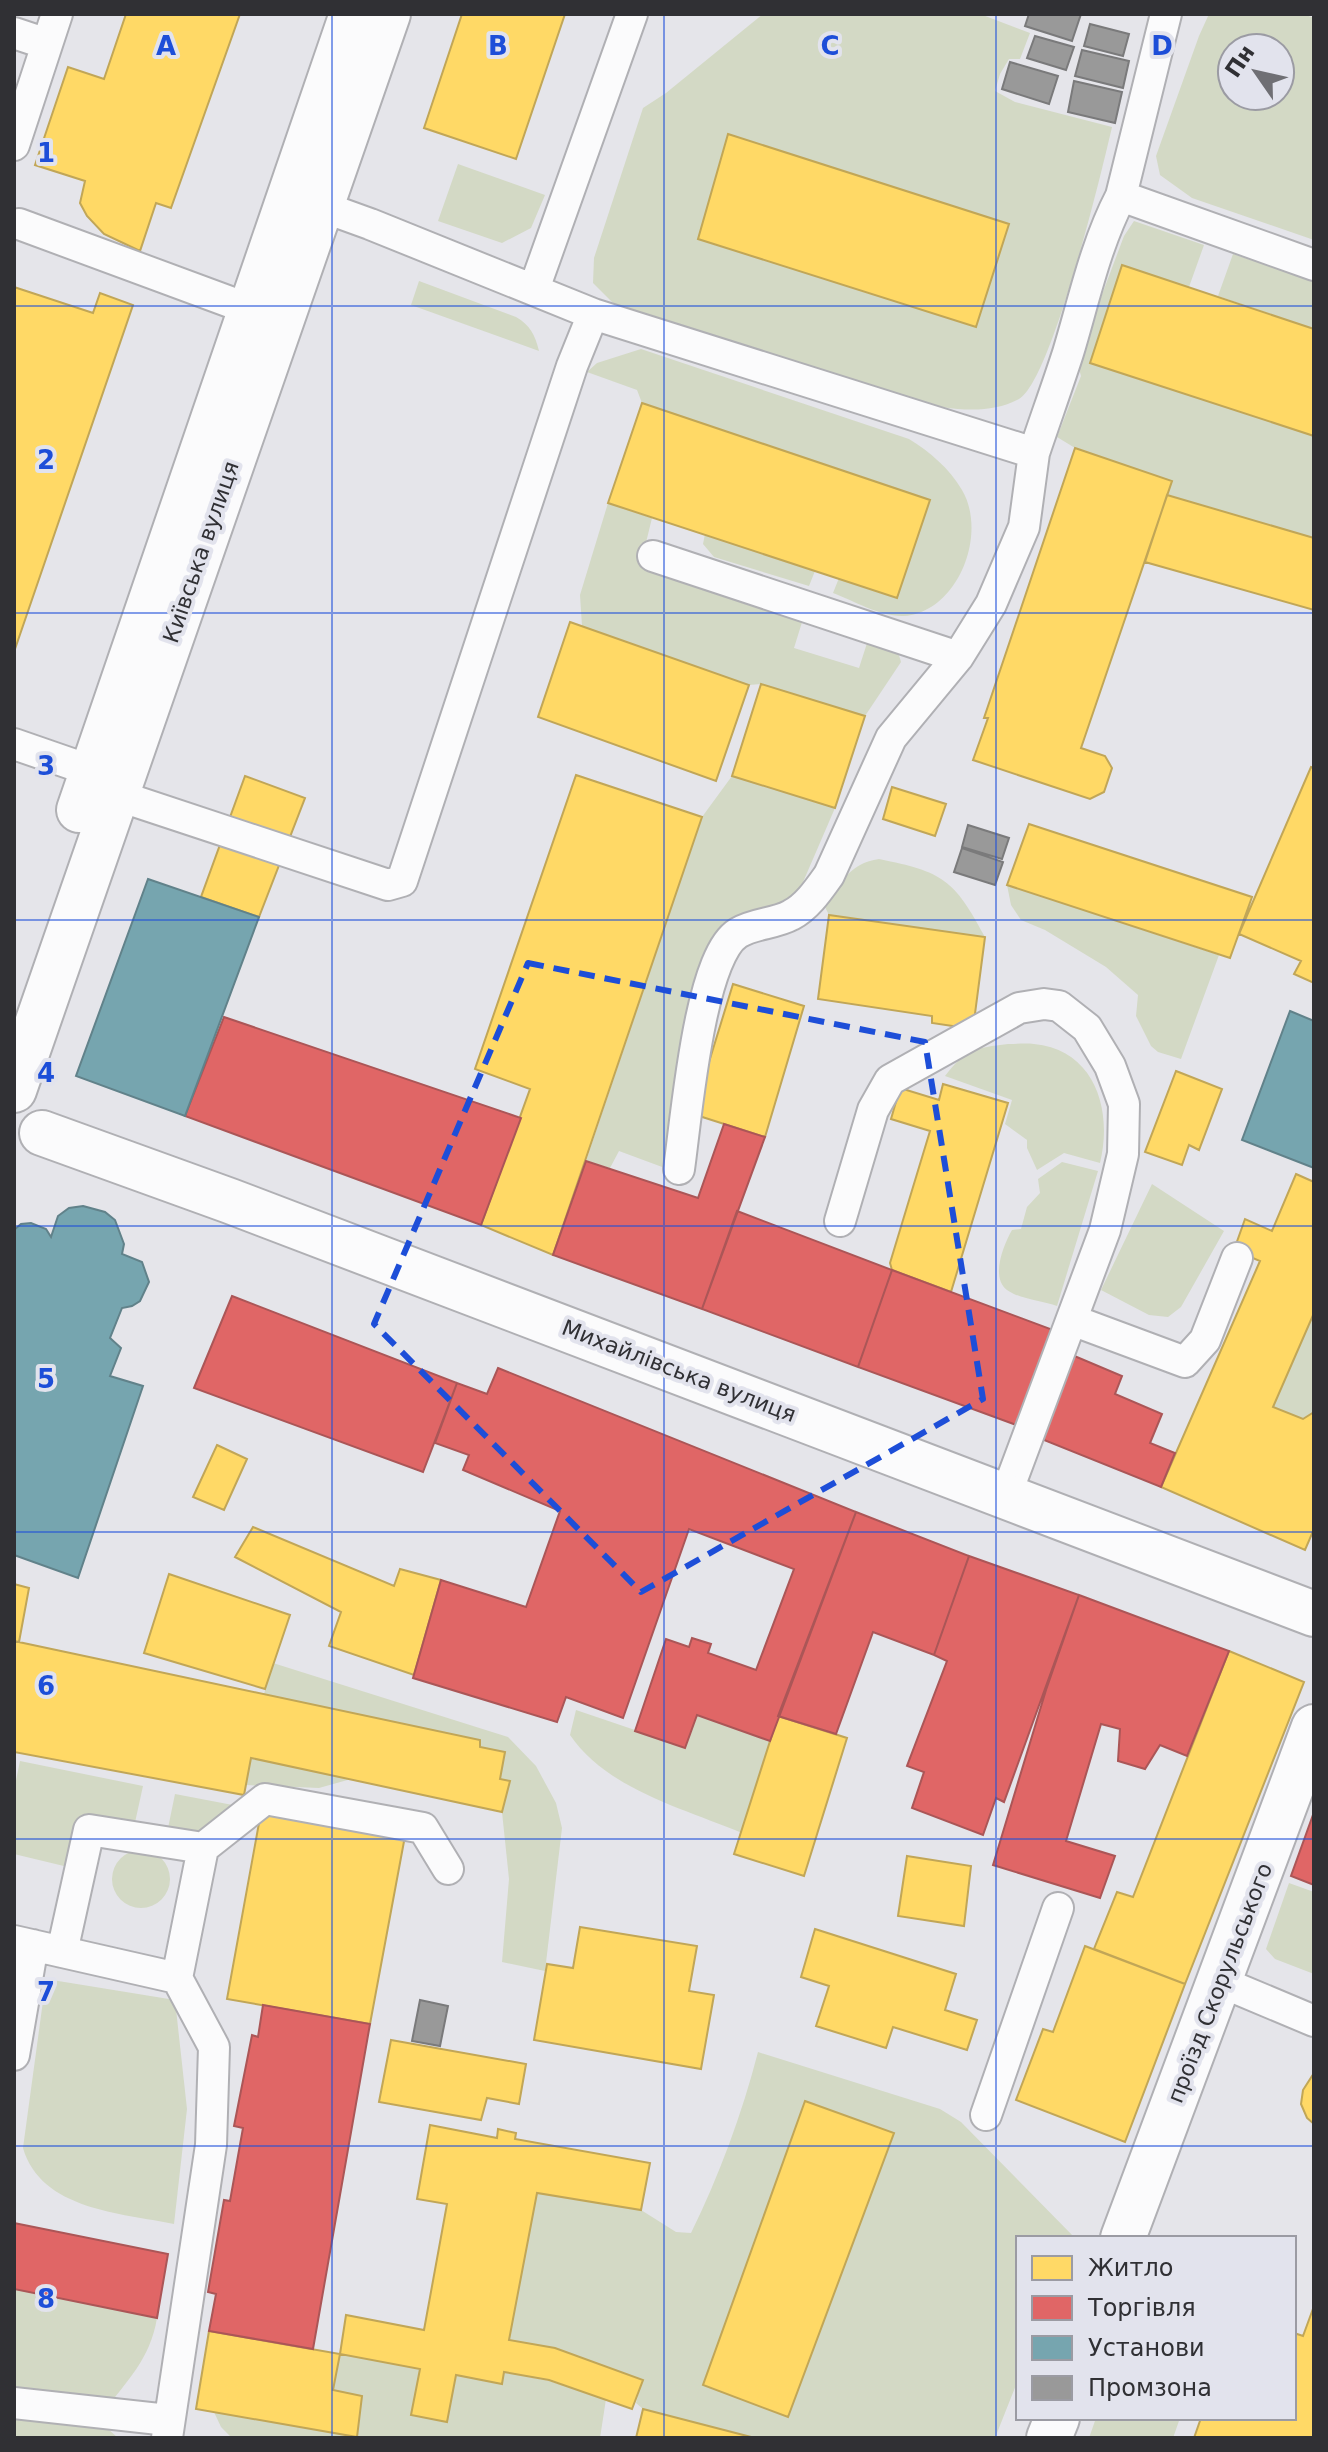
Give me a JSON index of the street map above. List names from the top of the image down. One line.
{"streets":{"main road":["Київська вулиця","Михайлівська вулиця","проїзд Скорульського"]},"legend":["Житло","Торгівля","Установи","Промзона"],"north":"top left","grid":{"columns":["A","B","C","D"],"rows":["1","2","3","4","5","6","7","8"]}}
